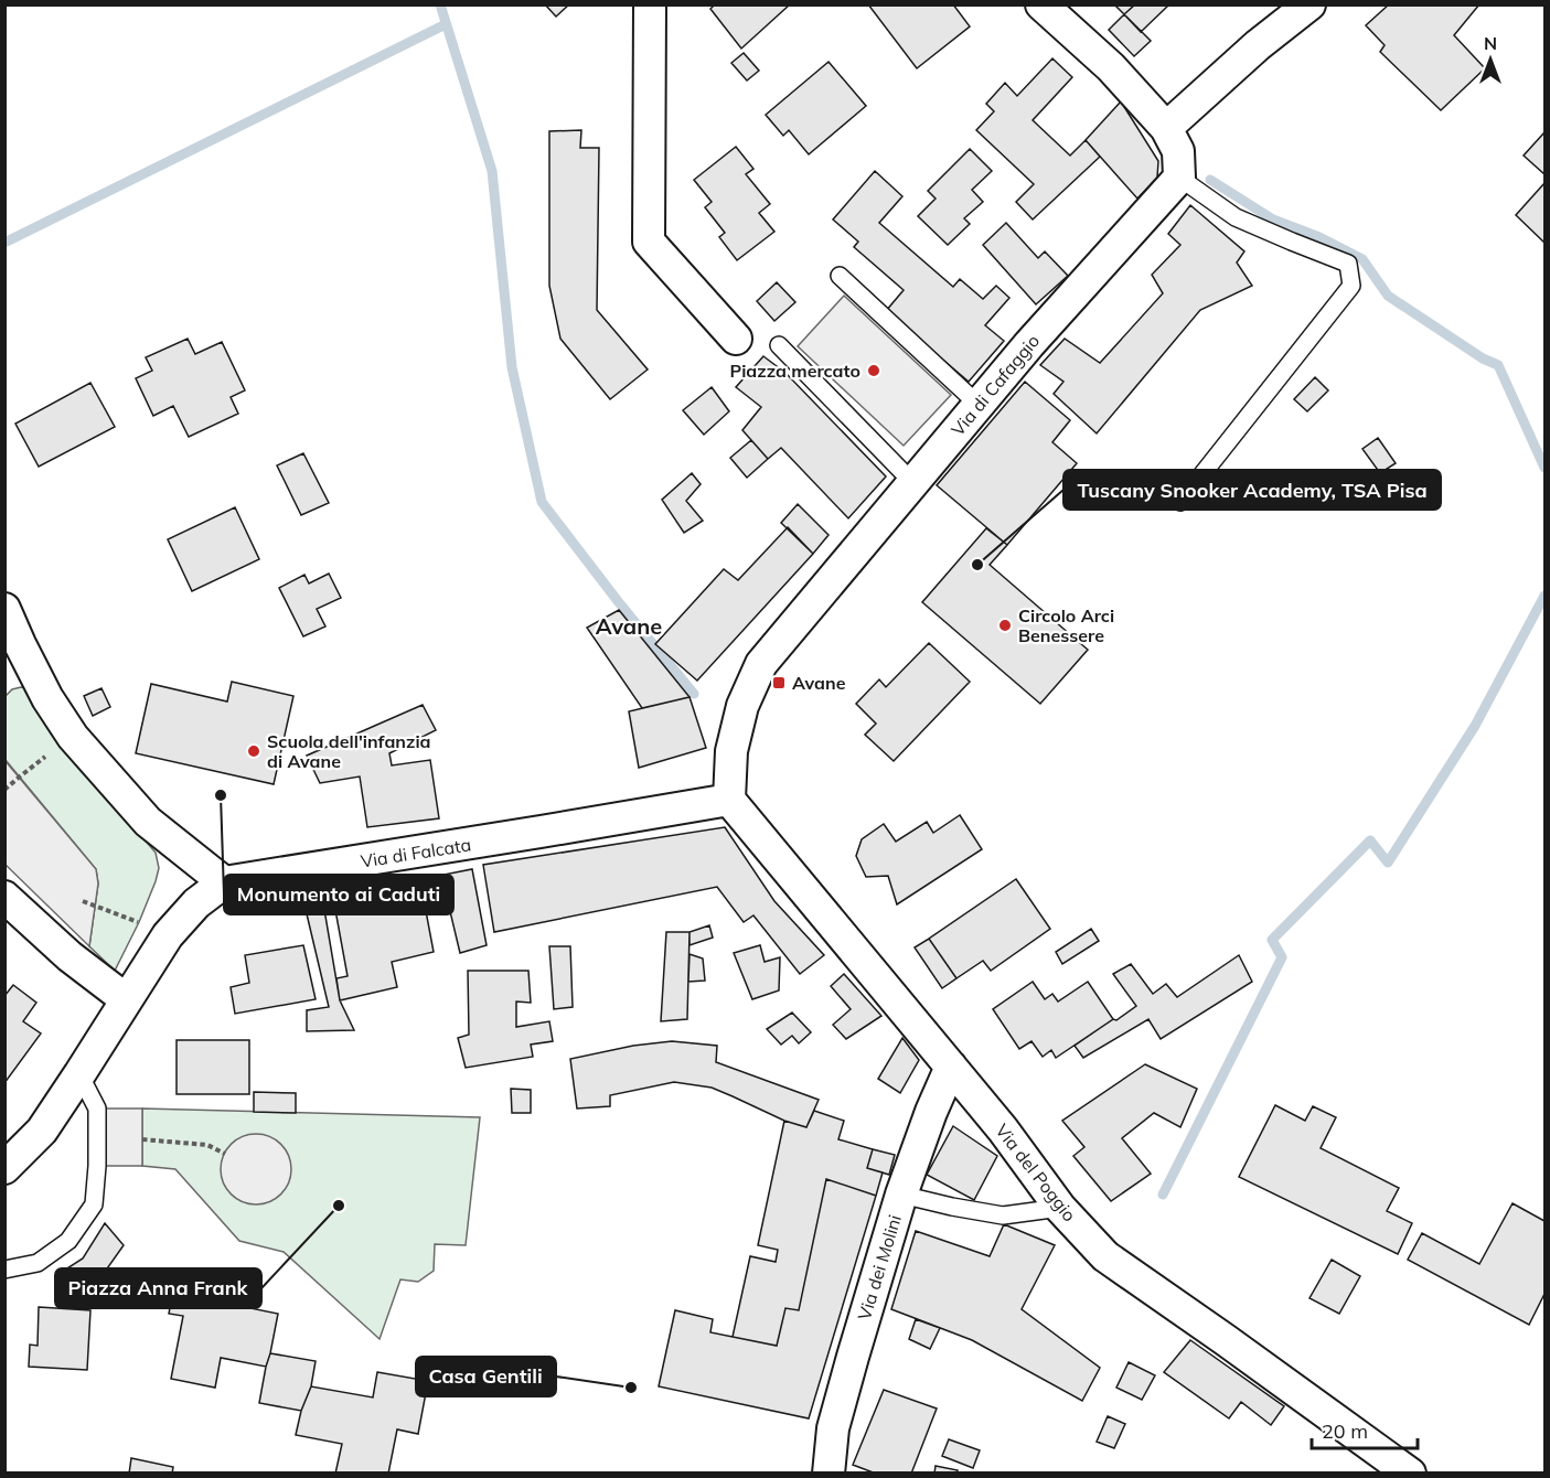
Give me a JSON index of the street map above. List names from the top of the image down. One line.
{"streets":{"street":["Via di Cafaggio","Via di Falcata","Via del Poggio","Via dei Molini"]},"crossings":[["Via di Cafaggio","Via di Falcata"],["Via di Cafaggio","Via del Poggio"],["Via di Falcata","Via del Poggio"],["Via del Poggio","Via dei Molini"]],"districts":["Avane"],"places":{"other":["Piazza mercato","Tuscany Snooker Academy, TSA Pisa","Circolo Arci Benessere","Scuola dell'infanzia di Avane","Monumento ai Caduti","Piazza Anna Frank","Casa Gentili"],"transit":["Avane"]},"scale_bar":"20 m","north":"top"}
